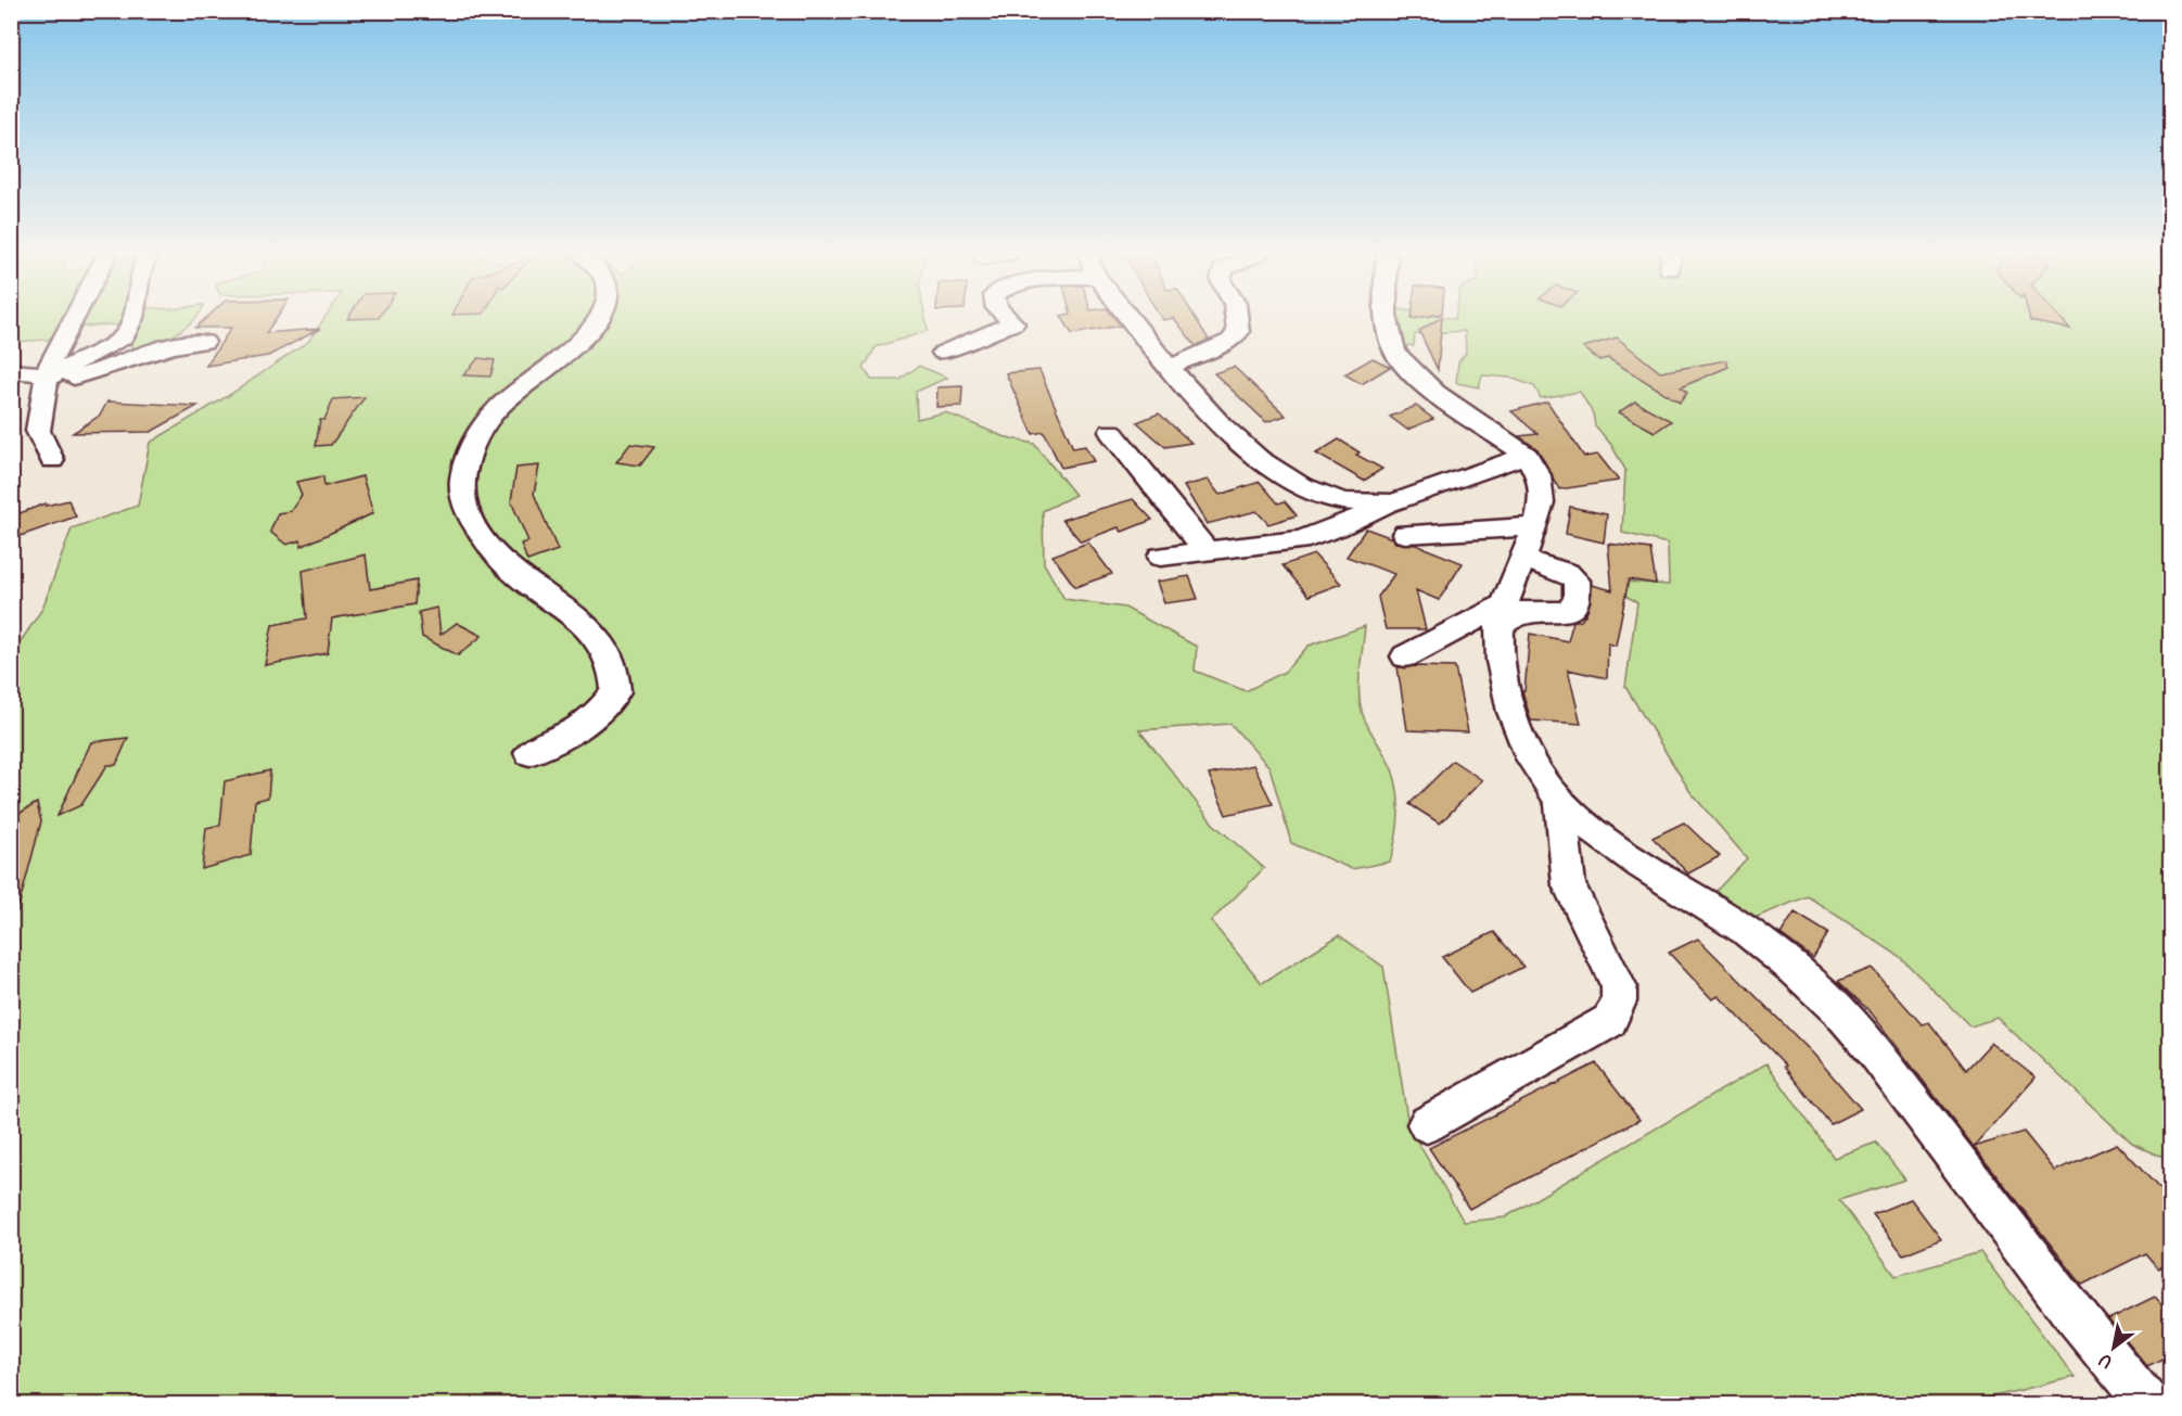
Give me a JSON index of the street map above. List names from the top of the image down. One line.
{"north":"bottom left"}
